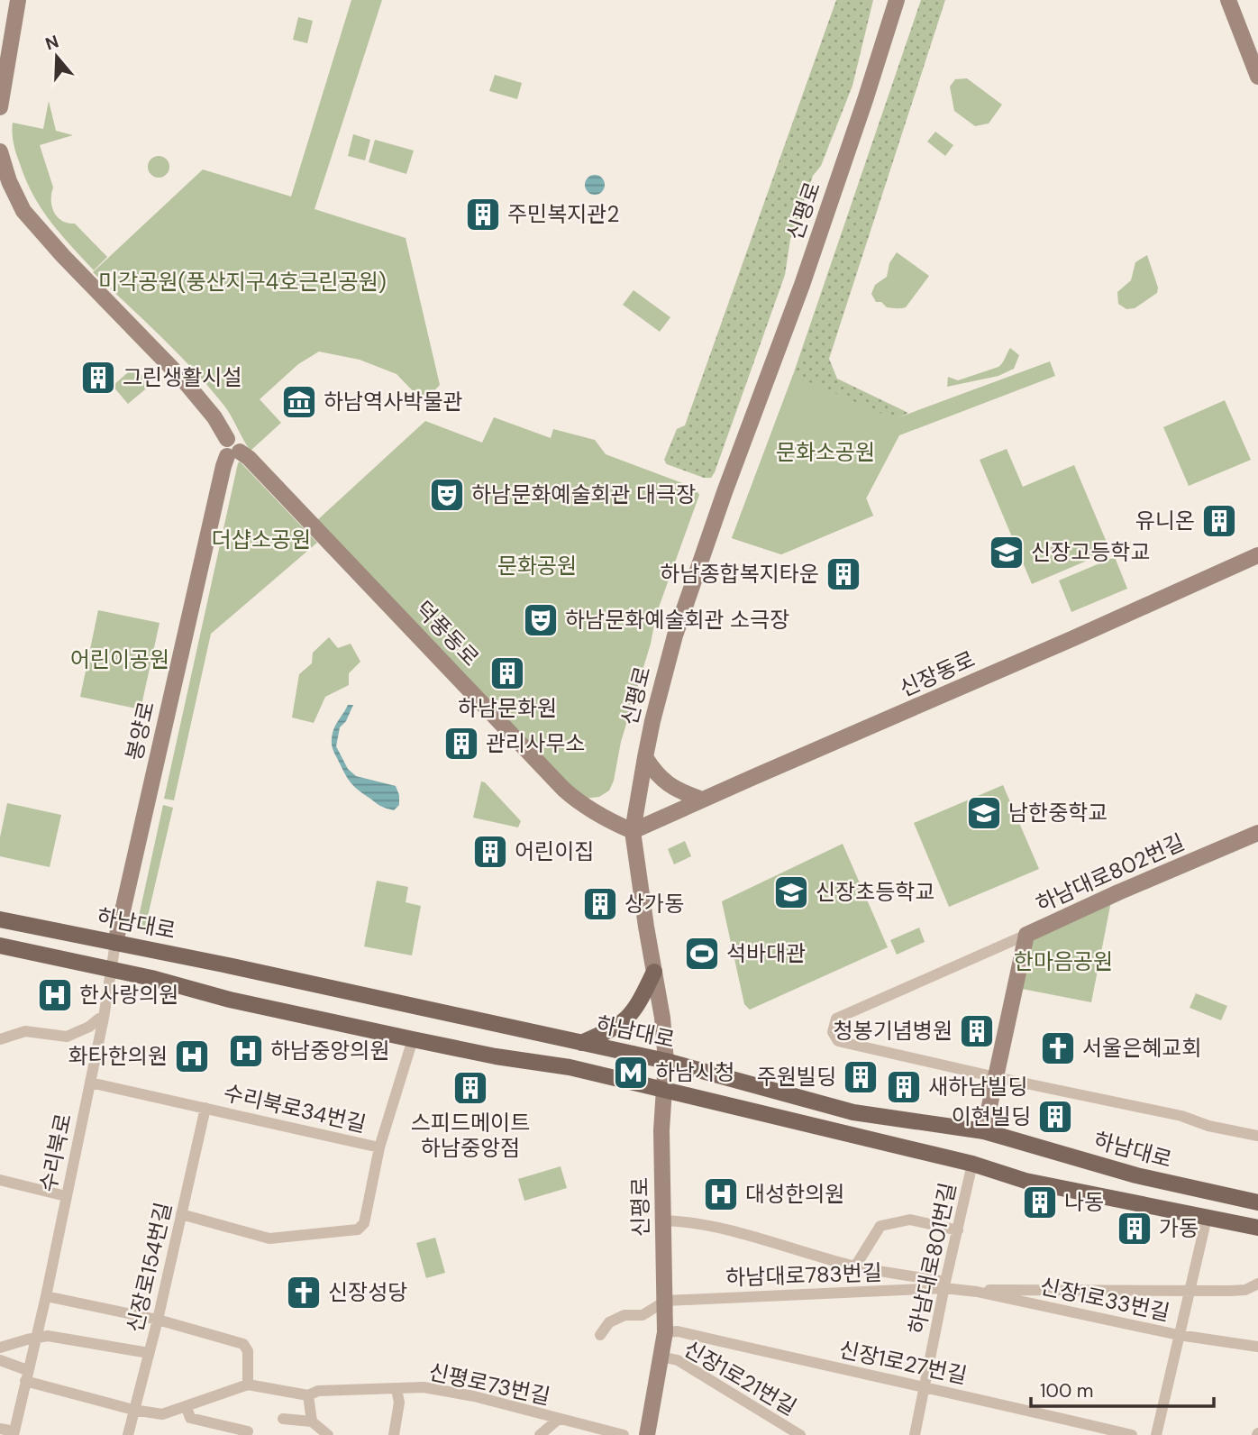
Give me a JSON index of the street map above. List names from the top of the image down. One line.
{"streets":{"main road":["하남대로"],"street":["신평로","덕풍동로","신장동로","봉양로","하남대로802번길","수리북로34번길","수리북로","하남대로801번길","신장로154번길","하남대로783번길","신장1로33번길","신장1로27번길","신장1로21번길","신평로73번길"]},"crossings":[["신평로","덕풍동로"],["신평로","신장동로"],["신평로","하남대로"],["신평로","하남대로783번길"],["신평로","신장1로33번길"],["신평로","신장1로27번길"],["신평로","신장1로21번길"],["덕풍동로","신장동로"],["덕풍동로","봉양로"],["봉양로","하남대로"],["봉양로","수리북로"],["하남대로802번길","하남대로"],["하남대로","수리북로"],["수리북로34번길","수리북로"],["수리북로34번길","신장로154번길"],["하남대로801번길","하남대로783번길"],["하남대로801번길","신장1로33번길"],["하남대로801번길","신장1로27번길"],["하남대로783번길","신장1로33번길"]],"parks":["미각공원(풍산지구4호근린공원)","문화소공원","더샵소공원","문화공원","어린이공원","한마음공원"],"places":{"building":["주민복지관2","그린생활시설","유니온","하남종합복지타운","하남문화원","관리사무소","어린이집","상가동","청봉기념병원","주원빌딩","새하남빌딩","스피드메이트 하남중앙점","이현빌딩","나동","가동"],"museum":["하남역사박물관"],"theatre":["하남문화예술회관 대극장","하남문화예술회관 소극장"],"school or university":["신장고등학교","남한중학교","신장초등학교"],"sports":["석바대관"],"hospital":["한사랑의원","하남중앙의원","화타한의원","대성한의원"],"church":["서울은혜교회","신장성당"],"metro station":["하남시청"]},"scale_bar":"100 m","north":"top"}
